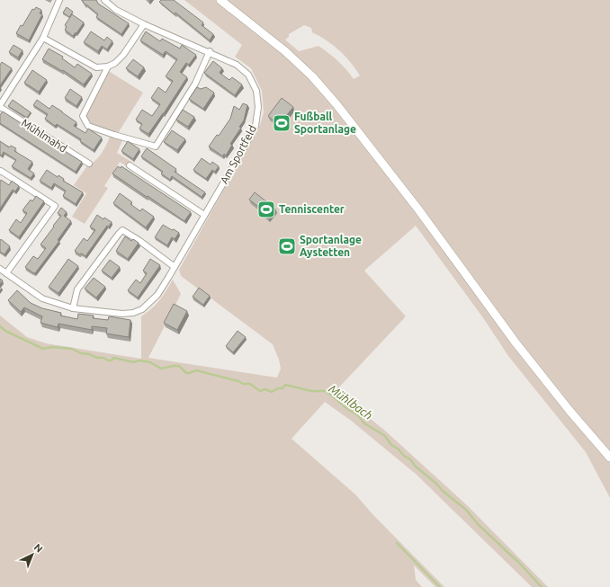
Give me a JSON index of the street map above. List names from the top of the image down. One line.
{"streets":{"street":["Mühlmahd","Am Sportfeld"]},"water":["Mühlbach"],"places":{"sports":["Fußball Sportanlage","Tenniscenter","Sportanlage Aystetten"]},"north":"top right"}
